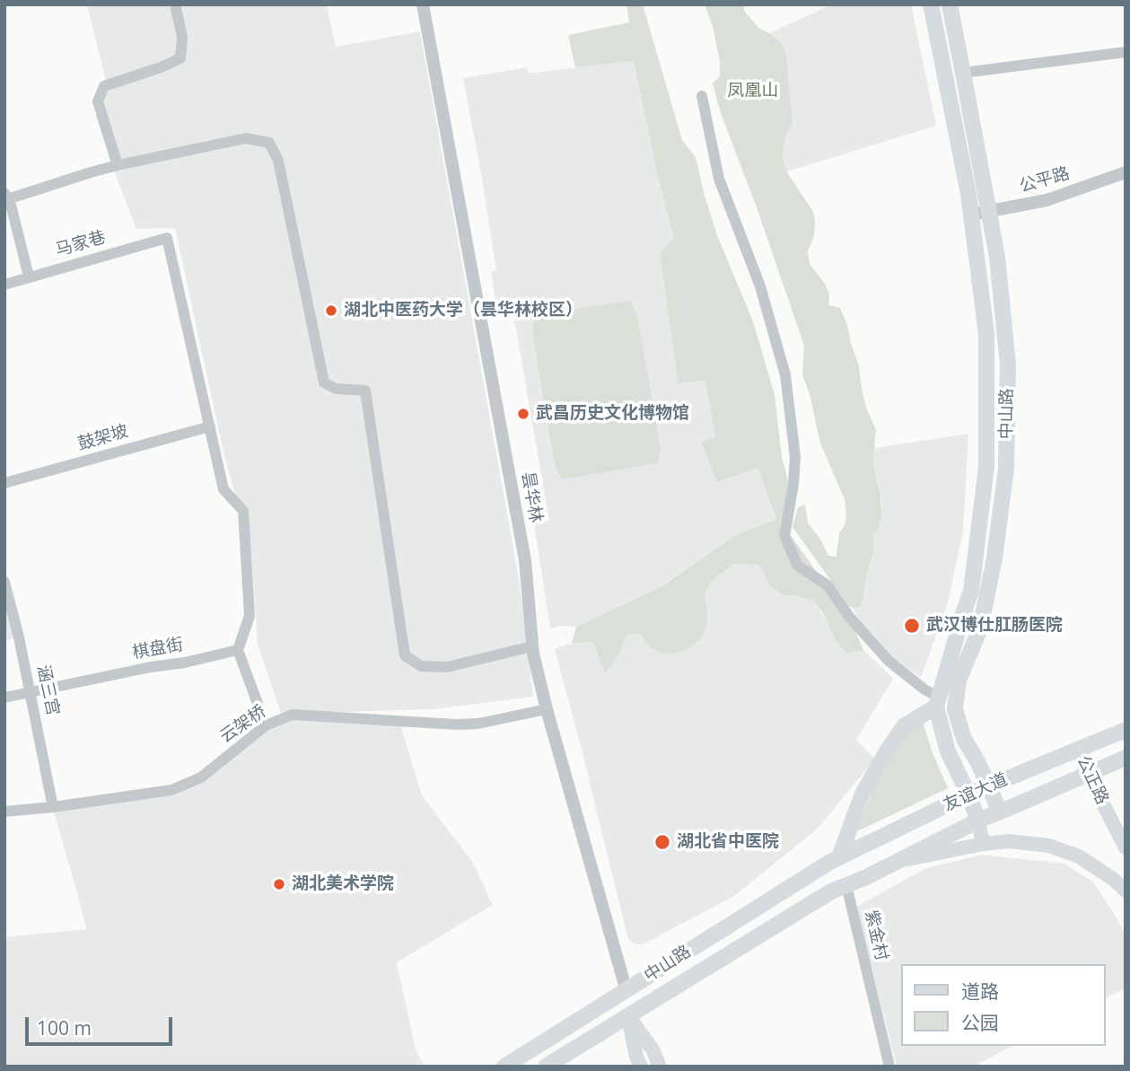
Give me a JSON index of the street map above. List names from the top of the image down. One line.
{"streets":{"main road":["中山路","公正路","友谊大道"],"street":["公平路","马家巷","鼓架坡","昙华林","棋盘街","涵三宫","云架桥","紫金村"]},"crossings":[["公平路","中山路"],["马家巷","鼓架坡"],["中山路","昙华林"],["中山路","友谊大道"],["中山路","紫金村"],["昙华林","云架桥"],["棋盘街","涵三宫"],["涵三宫","云架桥"],["公正路","友谊大道"]],"parks":["凤凰山"],"places":["湖北中医药大学（昙华林校区）","武昌历史文化博物馆","武汉博仕肛肠医院","湖北省中医院","湖北美术学院"],"legend":["道路","公园"],"scale_bar":"100 m"}
